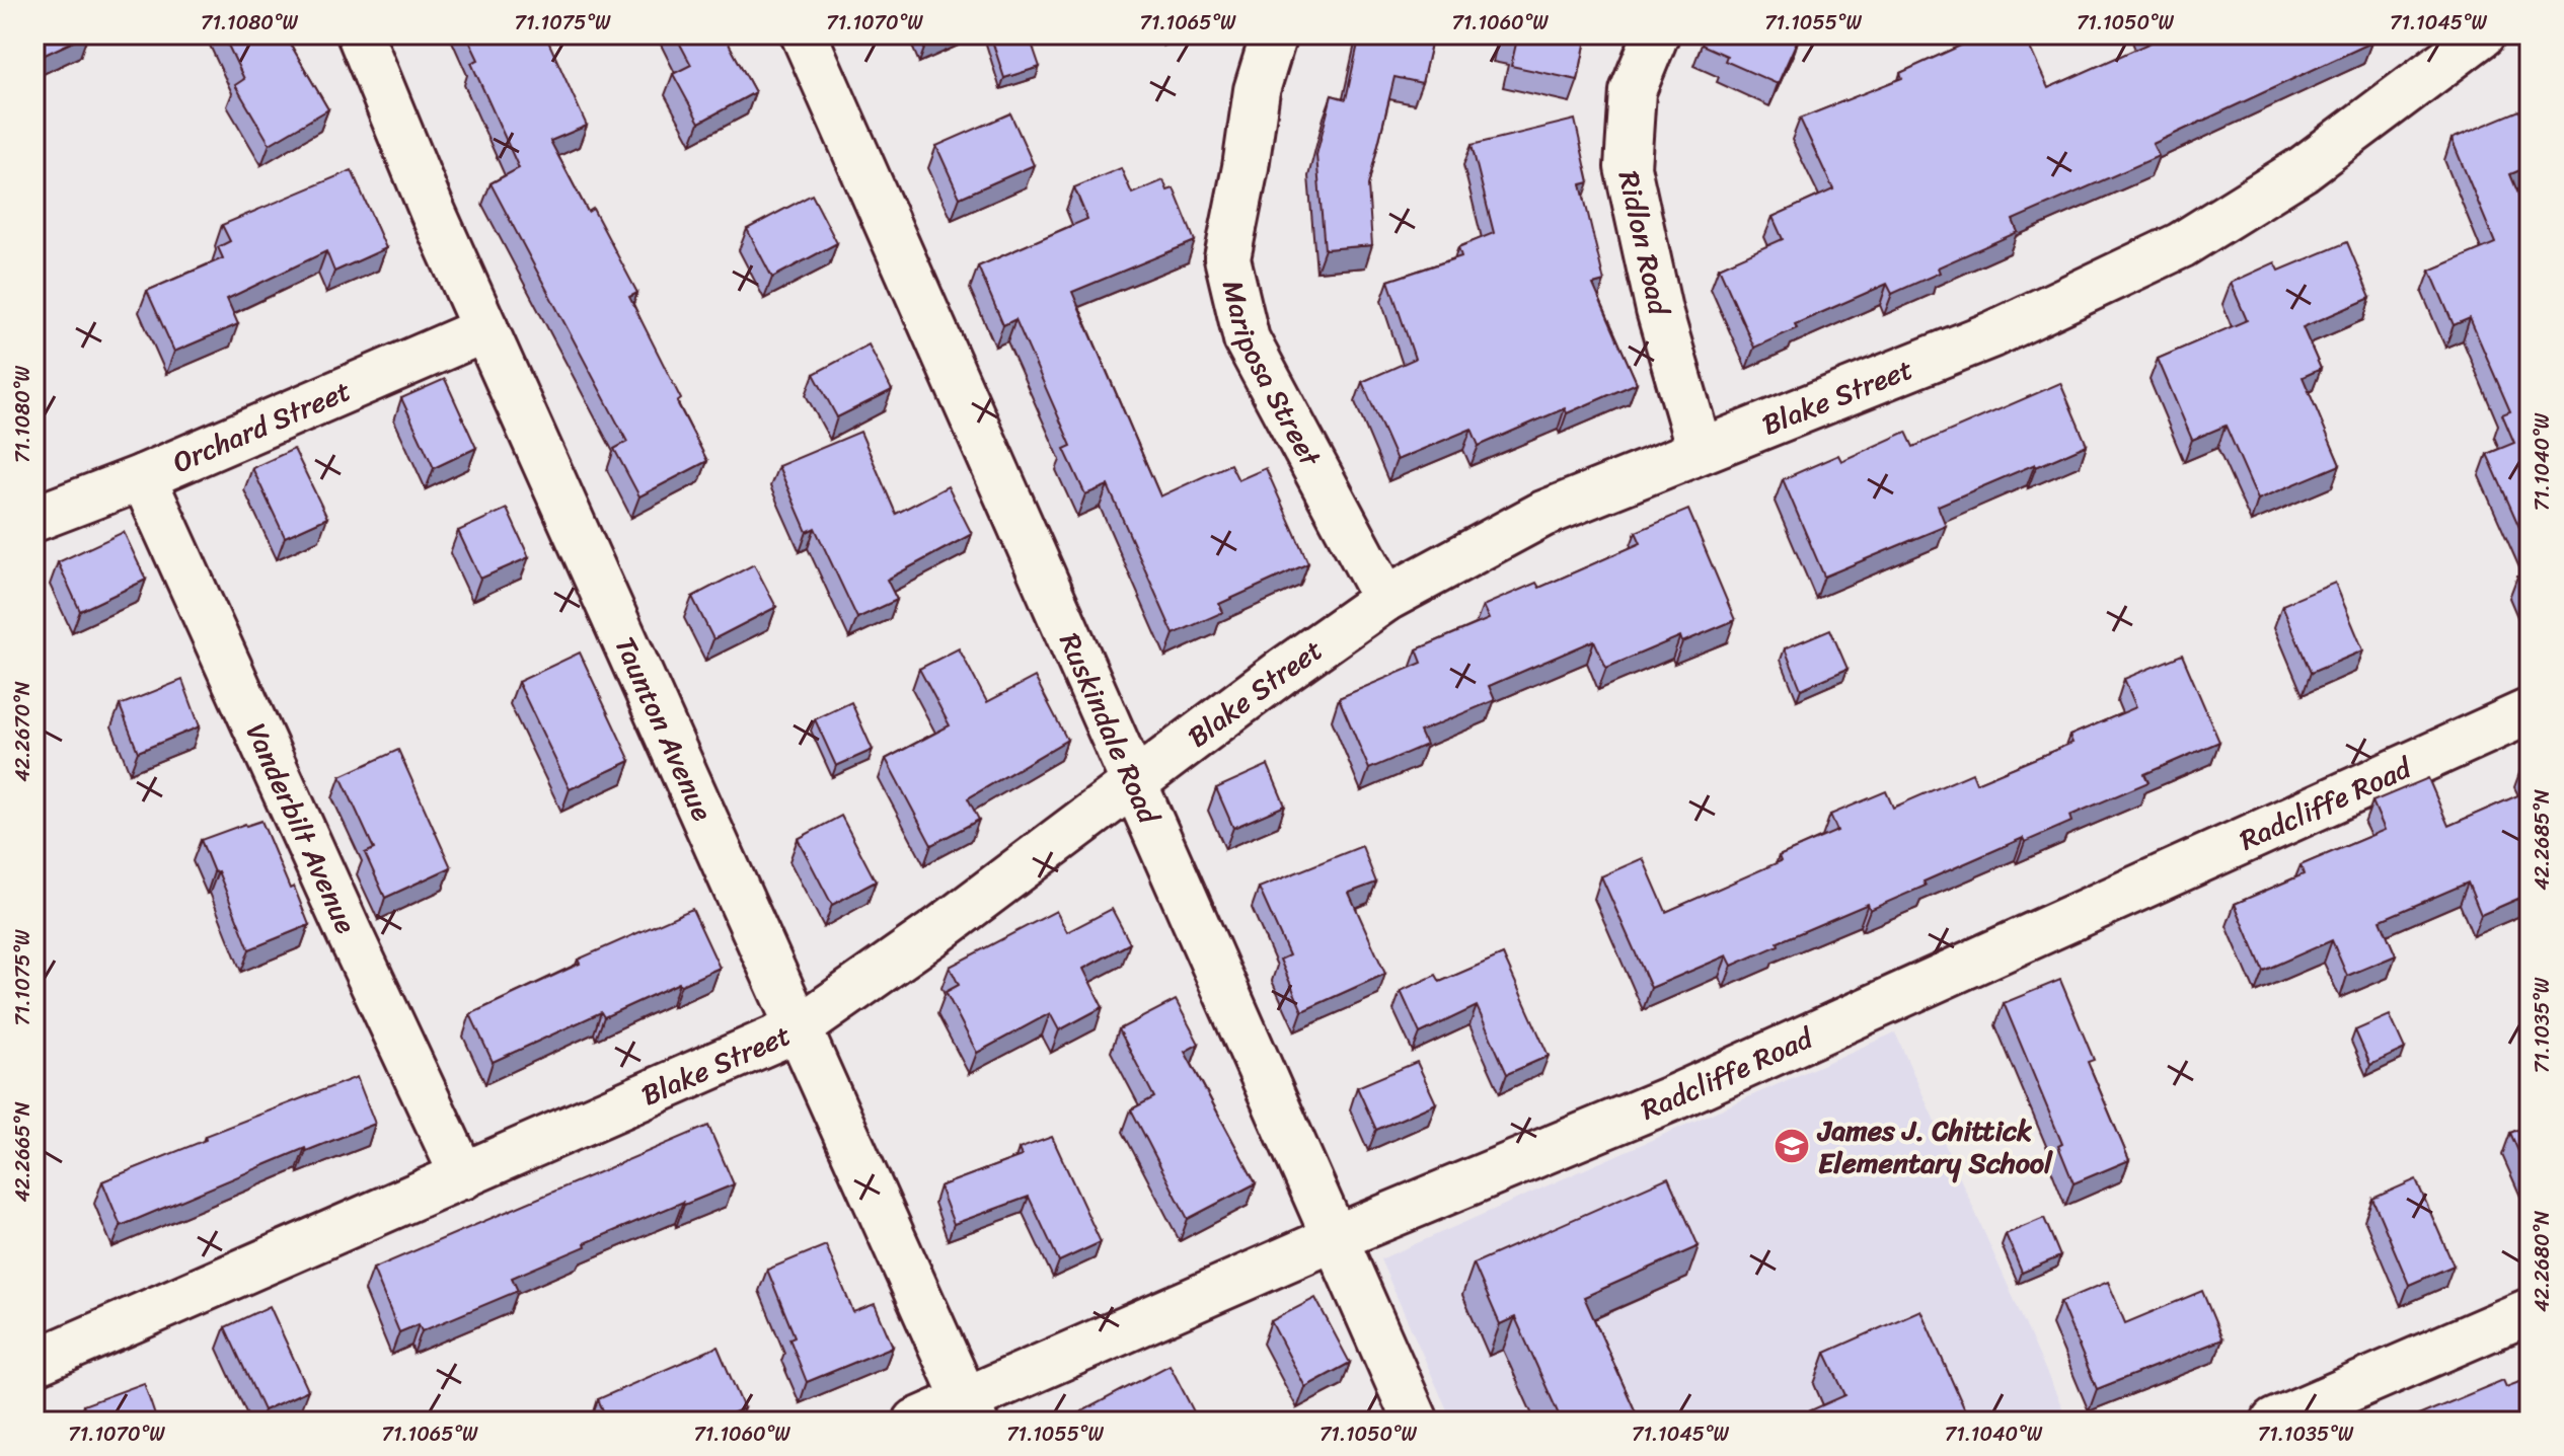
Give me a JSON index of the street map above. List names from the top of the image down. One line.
{"streets":{"street":["Ridlon Road","Mariposa Street","Blake Street","Orchard Street","Ruskindale Road","Taunton Avenue","Radcliffe Road","Vanderbilt Avenue"]},"crossings":[["Ridlon Road","Blake Street"],["Mariposa Street","Blake Street"],["Blake Street","Ruskindale Road"],["Blake Street","Taunton Avenue"],["Blake Street","Vanderbilt Avenue"],["Orchard Street","Taunton Avenue"],["Orchard Street","Vanderbilt Avenue"],["Ruskindale Road","Radcliffe Road"],["Taunton Avenue","Radcliffe Road"]],"places":{"school or university":["James J. Chittick Elementary School"]},"coordinates":["71.1080°W","71.1075°W","71.1070°W","71.1065°W","71.1060°W","71.1055°W","71.1050°W","71.1045°W","71.1040°W","42.2670°N","42.2685°N","71.1035°W","42.2665°N","42.2680°N"]}
